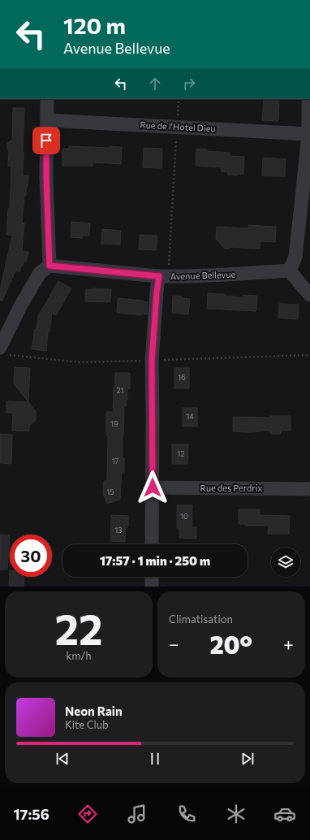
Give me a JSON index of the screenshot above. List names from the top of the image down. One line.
{"streets":{"street":["Rue de l'Hotel Dieu","Avenue Bellevue","Rue des Perdrix"]},"house_numbers":["16","21","14","19","12","17","15","10","13"],"page":{"turn":["120 m","Avenue Bellevue"],"limit":"30","trip":"17:57 · 1 min · 250 m","tile":[["22","km/h"],"Climatisation"],"heat":["−","20°","+"],"song":["Neon Rain","Kite Club"],"tabs":"17:56"}}
